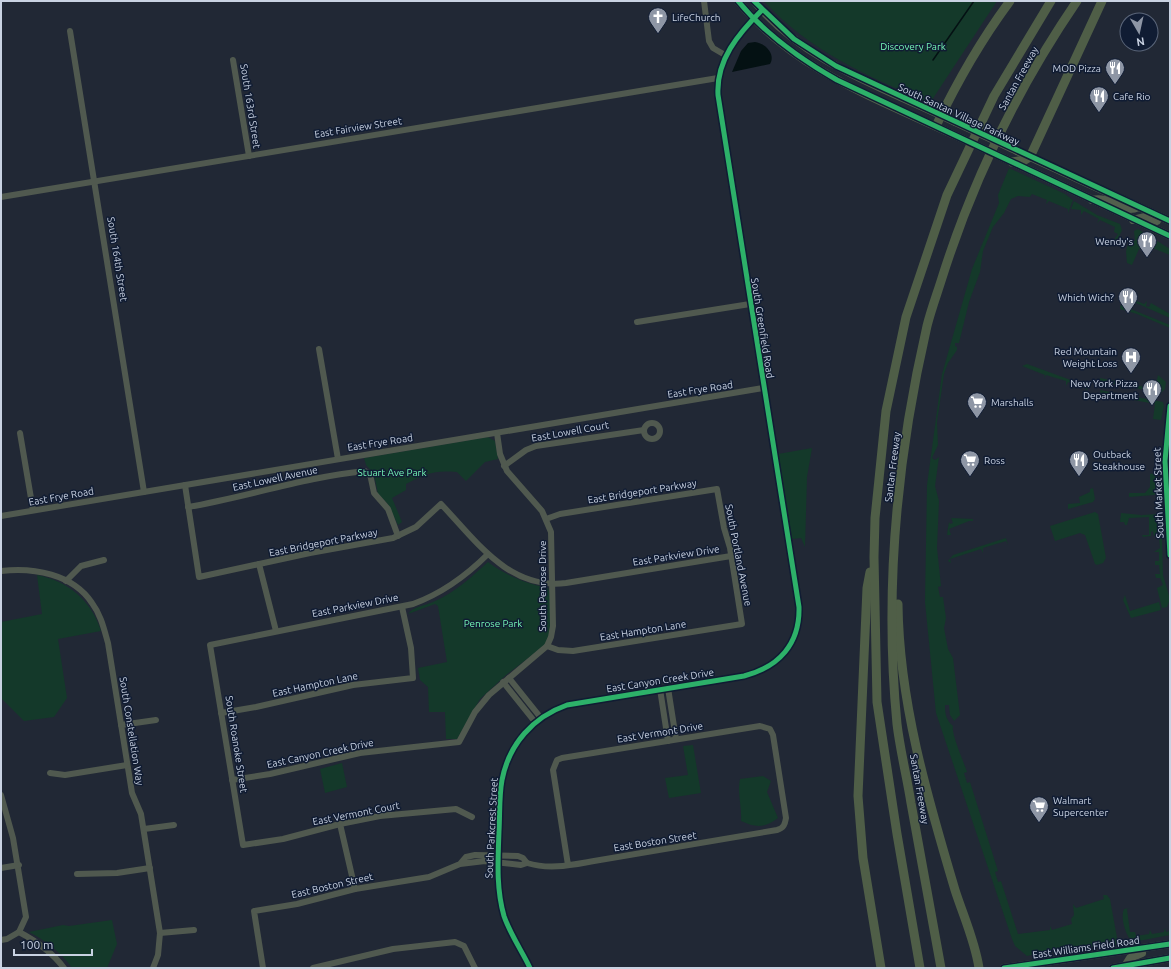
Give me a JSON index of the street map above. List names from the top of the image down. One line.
{"streets":{"highway":["Santan Freeway"],"main road":["South Santan Village Parkway","East Williams Field Road"],"street":["South 163rd Street","East Fairview Street","South 164th Street","South Greenfield Road","East Frye Road","East Lowell Court","East Lowell Avenue","East Bridgeport Parkway","South Market Street","East Parkview Drive","South Portland Avenue","South Penrose Drive","East Hampton Lane","East Canyon Creek Drive","South Constellation Way","East Vermont Drive","South Roanoke Street","East Vermont Court","South Parkcrest Street","East Boston Street"]},"crossings":[["South 163rd Street","East Fairview Street"],["South Santan Village Parkway","South Greenfield Road"],["East Fairview Street","South 164th Street"],["East Fairview Street","South Greenfield Road"],["South 164th Street","East Frye Road"],["South Greenfield Road","East Frye Road"],["South Greenfield Road","East Canyon Creek Drive"],["East Frye Road","South Penrose Drive"],["East Lowell Court","South Penrose Drive"],["East Lowell Avenue","East Bridgeport Parkway"],["East Bridgeport Parkway","East Parkview Drive"],["East Bridgeport Parkway","South Portland Avenue"],["East Bridgeport Parkway","South Penrose Drive"],["East Parkview Drive","South Portland Avenue"],["East Parkview Drive","South Penrose Drive"],["East Parkview Drive","East Hampton Lane"],["East Parkview Drive","South Roanoke Street"],["South Portland Avenue","East Hampton Lane"],["South Penrose Drive","East Hampton Lane"],["South Penrose Drive","East Canyon Creek Drive"],["East Hampton Lane","South Roanoke Street"],["East Canyon Creek Drive","South Roanoke Street"],["East Canyon Creek Drive","South Parkcrest Street"],["East Vermont Drive","East Boston Street"],["South Roanoke Street","East Vermont Court"],["South Parkcrest Street","East Boston Street"]],"parks":["Discovery Park","Stuart Ave Park","Penrose Park"],"places":{"church":["LifeChurch"],"restaurant":["MOD Pizza","Cafe Rio","Wendy's","Which Wich?","New York Pizza Department","Outback Steakhouse"],"hospital":["Red Mountain Weight Loss"],"supermarket":["Marshalls","Ross","Walmart Supercenter"]},"scale_bar":"100 m","north":"bottom"}
